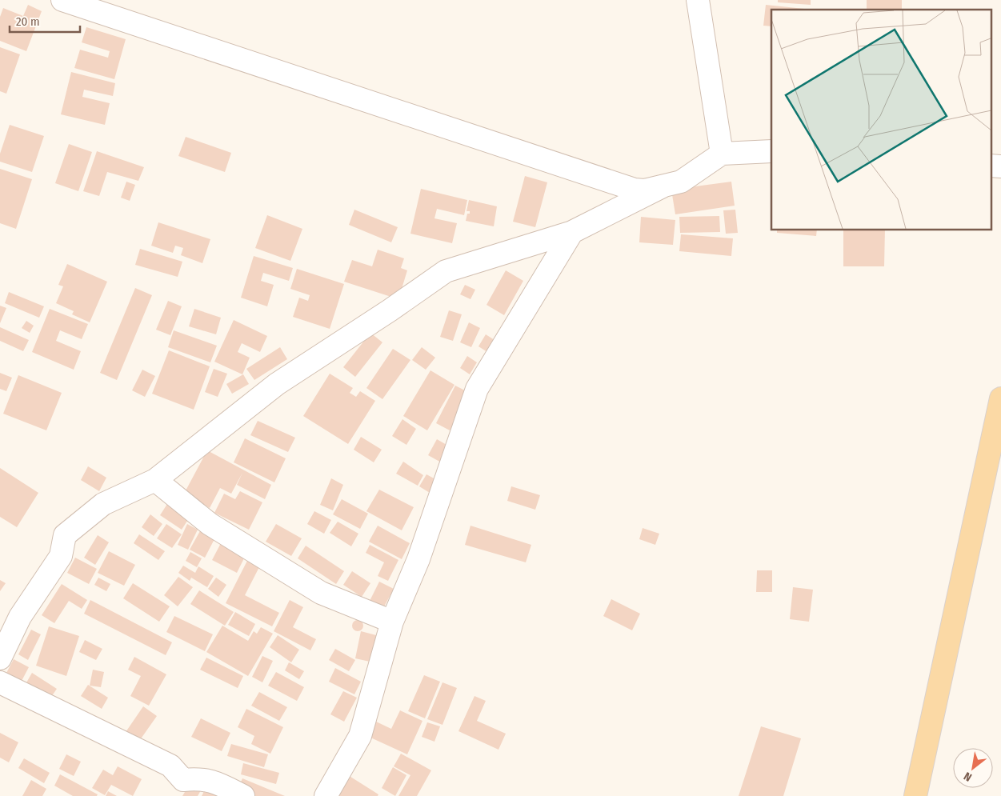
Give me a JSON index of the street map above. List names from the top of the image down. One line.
{"scale_bar":"20 m","north":"bottom left"}
